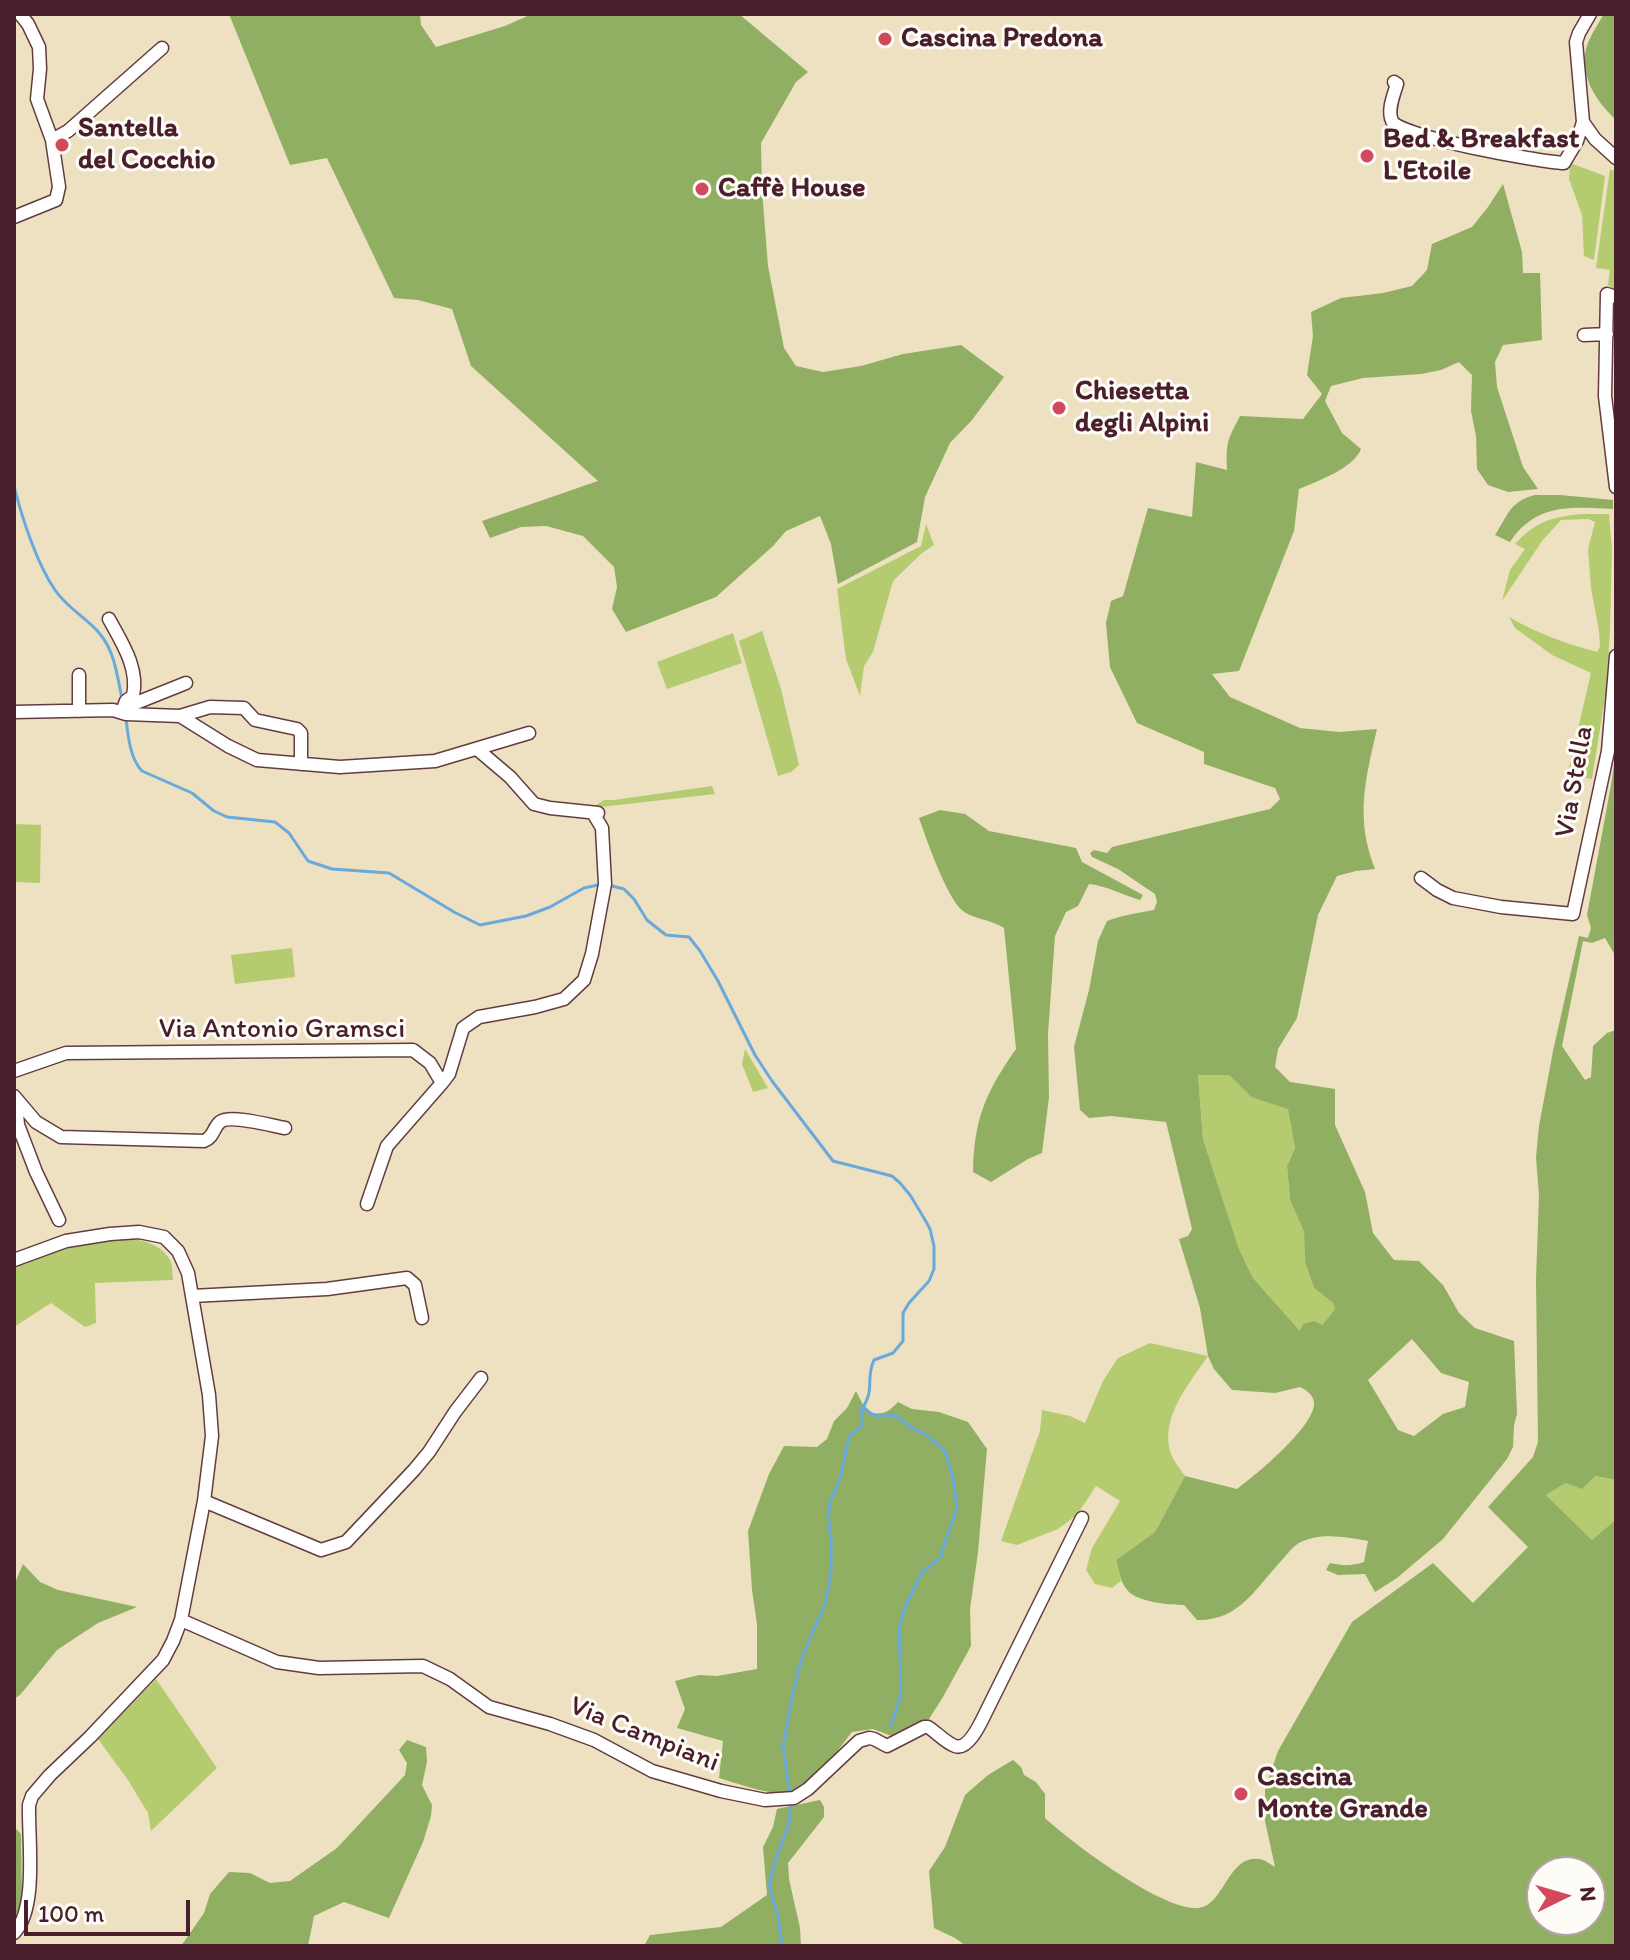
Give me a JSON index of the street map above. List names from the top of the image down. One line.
{"streets":{"street":["Via Stella","Via Antonio Gramsci","Via Campiani"]},"places":["Cascina Predona","Santella del Cocchio","Bed & Breakfast L'Etoile","Caffè House","Chiesetta degli Alpini","Cascina Monte Grande"],"scale_bar":"100 m","north":"right"}
